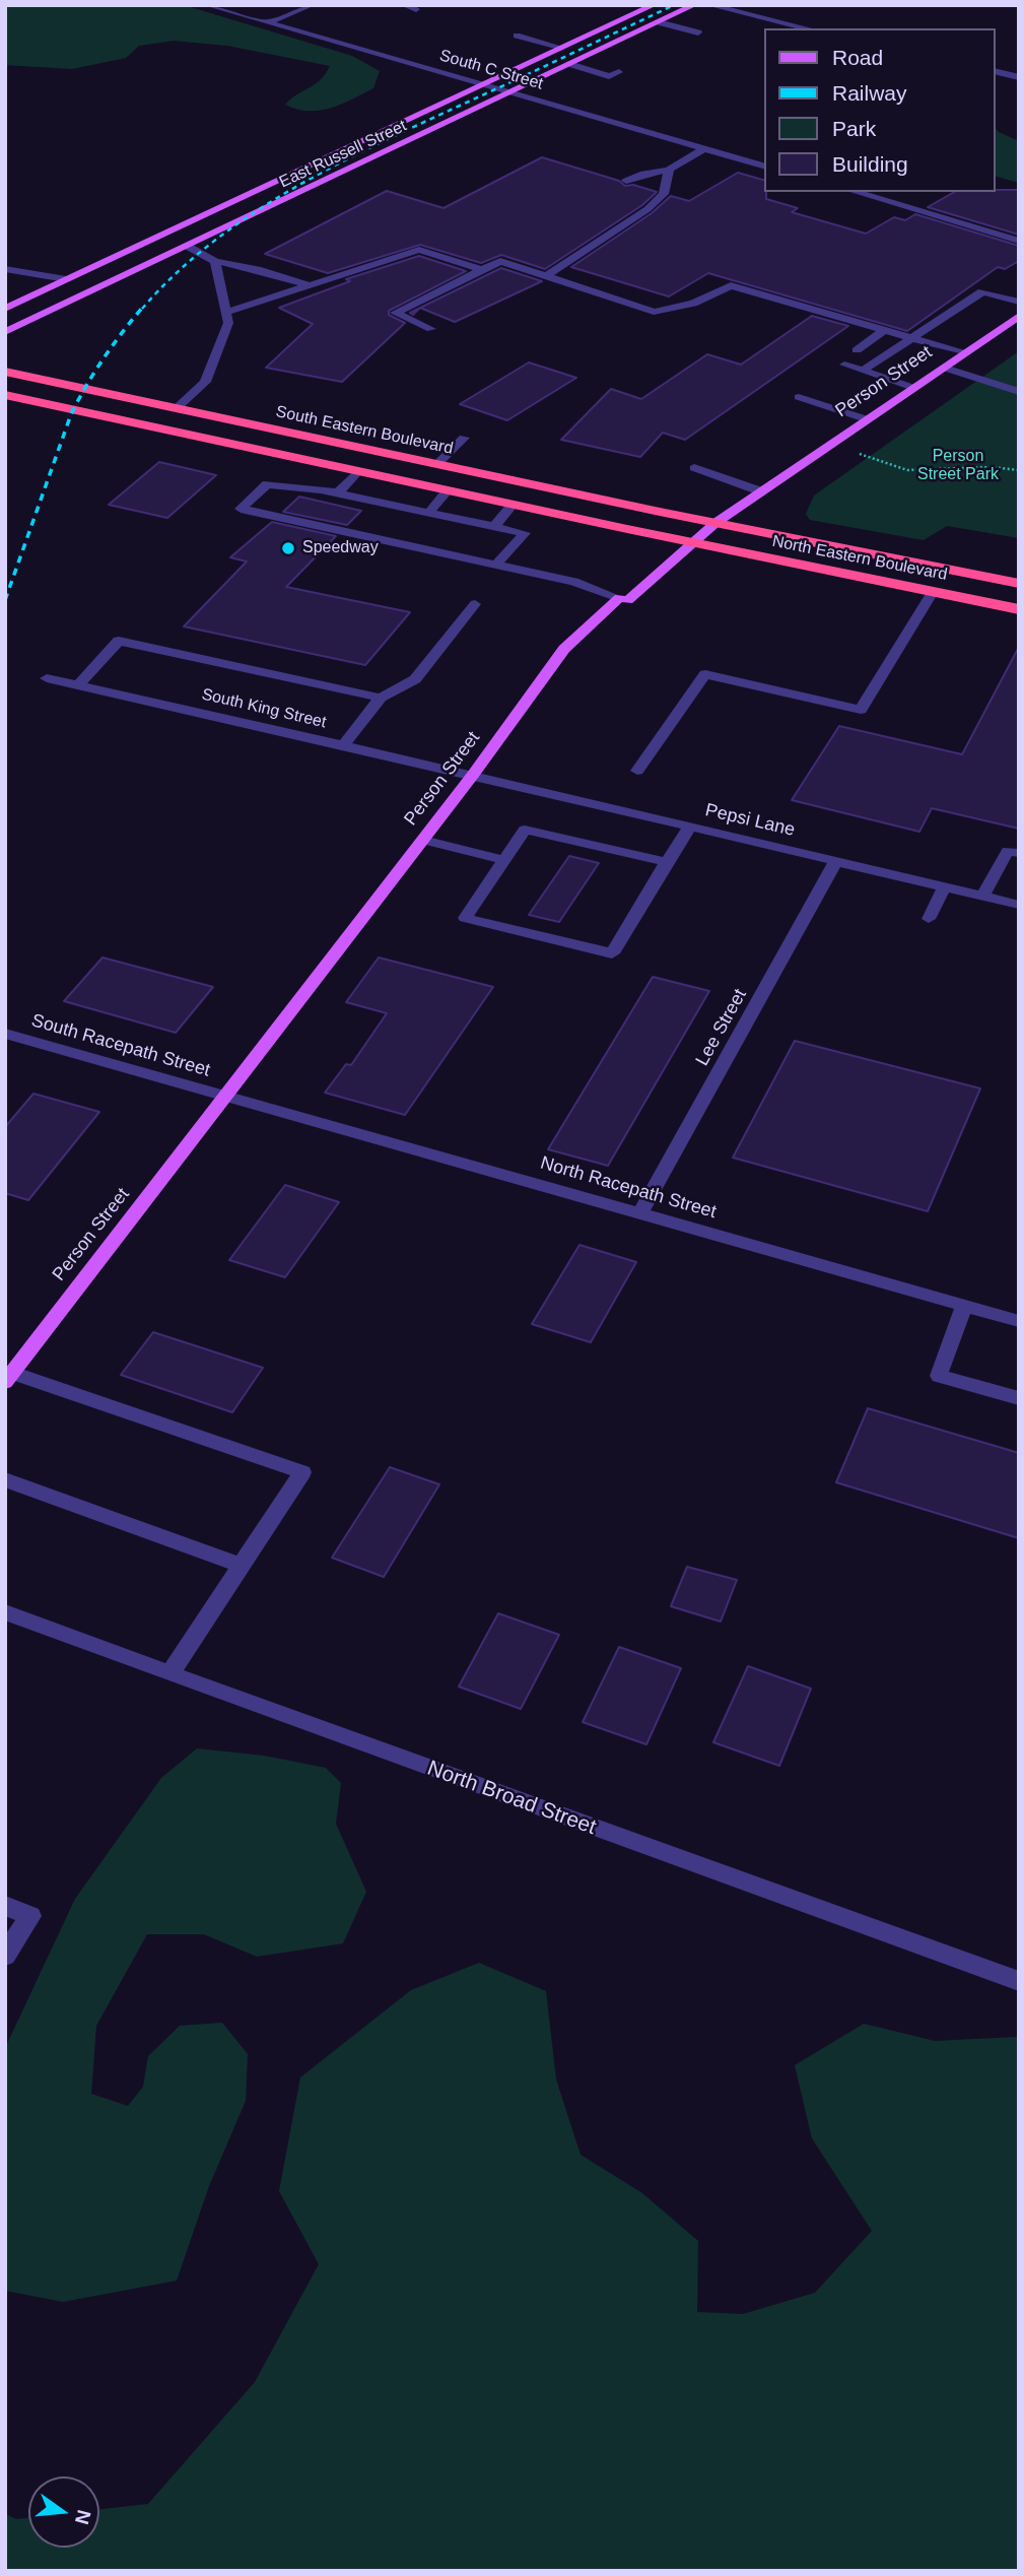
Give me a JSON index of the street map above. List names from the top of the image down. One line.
{"streets":{"highway":["South Eastern Boulevard","North Eastern Boulevard"],"main road":["East Russell Street","Person Street"],"street":["South C Street","South King Street","Pepsi Lane","Lee Street","South Racepath Street","North Racepath Street","North Broad Street"]},"crossings":[["South C Street","East Russell Street"],["Person Street","South Eastern Boulevard"],["Person Street","North Eastern Boulevard"],["Person Street","South King Street"],["Person Street","Pepsi Lane"],["Person Street","South Racepath Street"],["Person Street","North Racepath Street"],["South Eastern Boulevard","North Eastern Boulevard"],["South King Street","Pepsi Lane"],["Pepsi Lane","Lee Street"],["Lee Street","North Racepath Street"],["South Racepath Street","North Racepath Street"]],"parks":["Person Street Park"],"places":["Speedway"],"legend":["Road","Railway","Park","Building"],"north":"right"}
